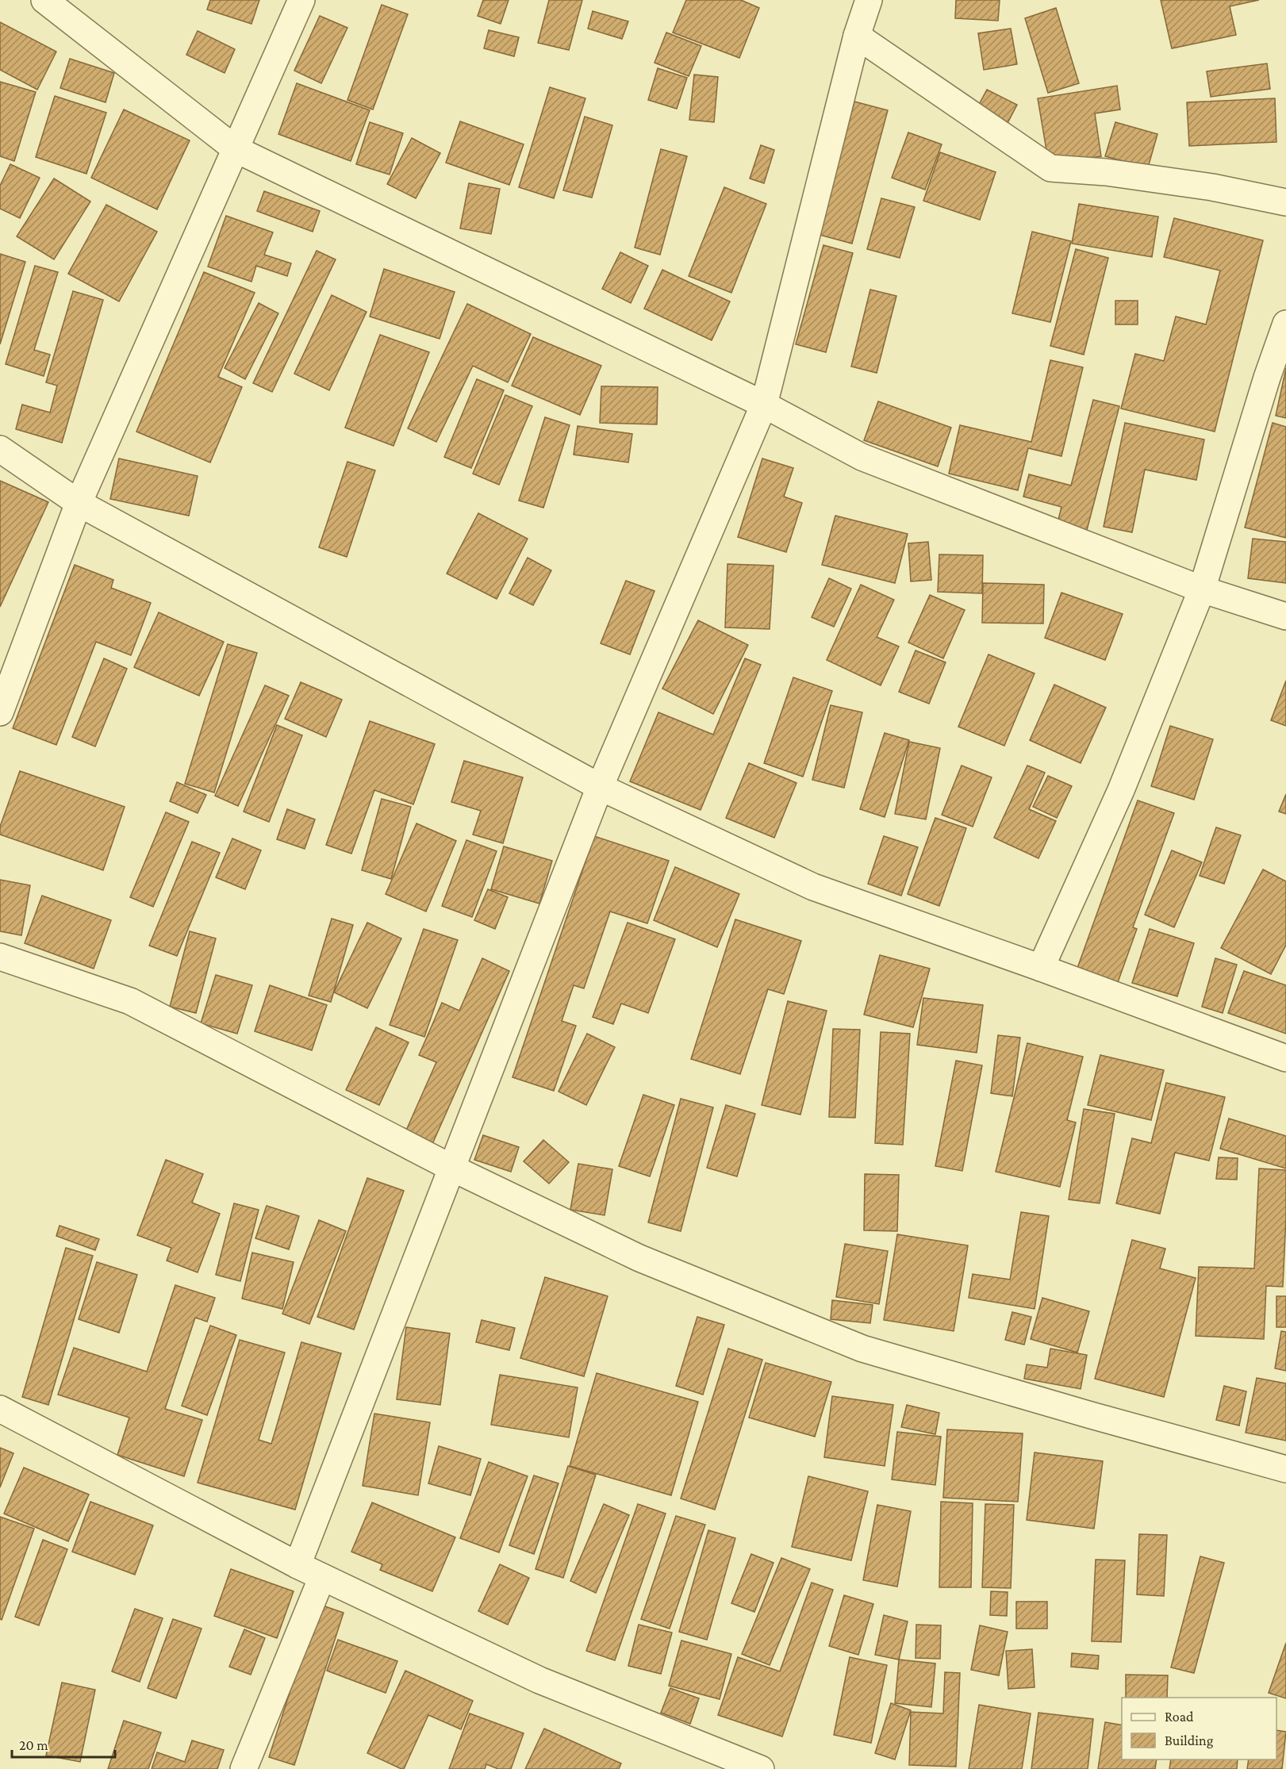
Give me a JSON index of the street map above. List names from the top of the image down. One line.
{"legend":["Road","Building"],"scale_bar":"20 m"}
